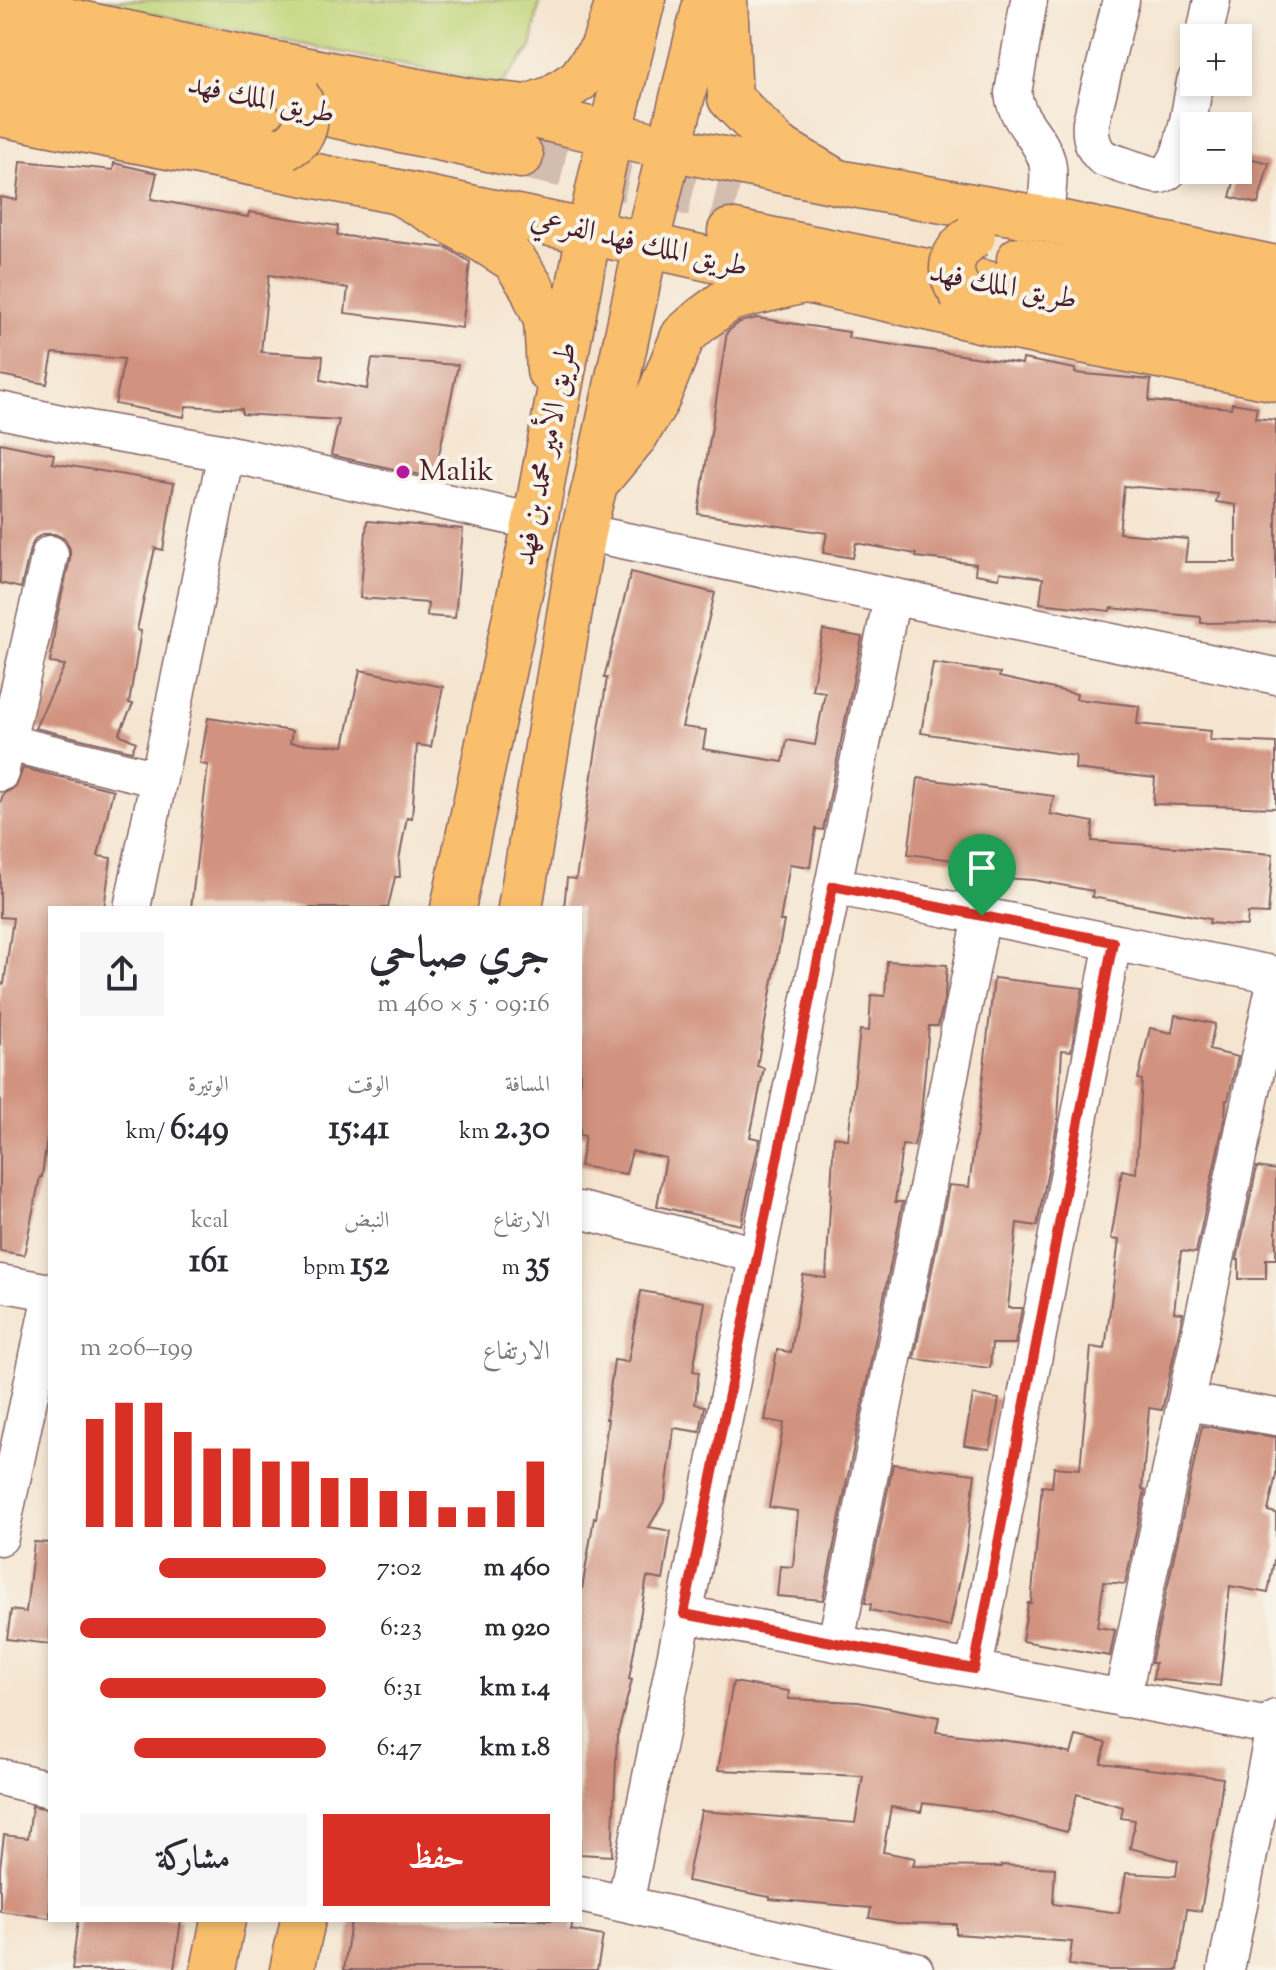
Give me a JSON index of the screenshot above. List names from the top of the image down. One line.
{"streets":{"main road":["طريق الملك فهد","طريق الملك فهد الفرعي","طريق الأمير محمد بن فهد"]},"crossings":[["طريق الملك فهد الفرعي","طريق الأمير محمد بن فهد"]],"places":["Malik"],"page":{"map_buttons":["+","−"],"heading":["جري صباحي","09:16 · 5 × 460 m"],"stats":[["المسافة","2.30 km"],["الوقت","15:41"],["الوتيرة","6:49 /km"],["الارتفاع","35 m"],["النبض","152 bpm"],["kcal","161"]],"chart":["الارتفاع","199–206 m"],"list":[{"name":"460 m","note":"7:02"},{"name":"920 m","note":"6:23"},{"name":"1.4 km","note":"6:31"},{"name":"1.8 km","note":"6:47"}],"buttons":["حفظ","مشاركة"]}}
